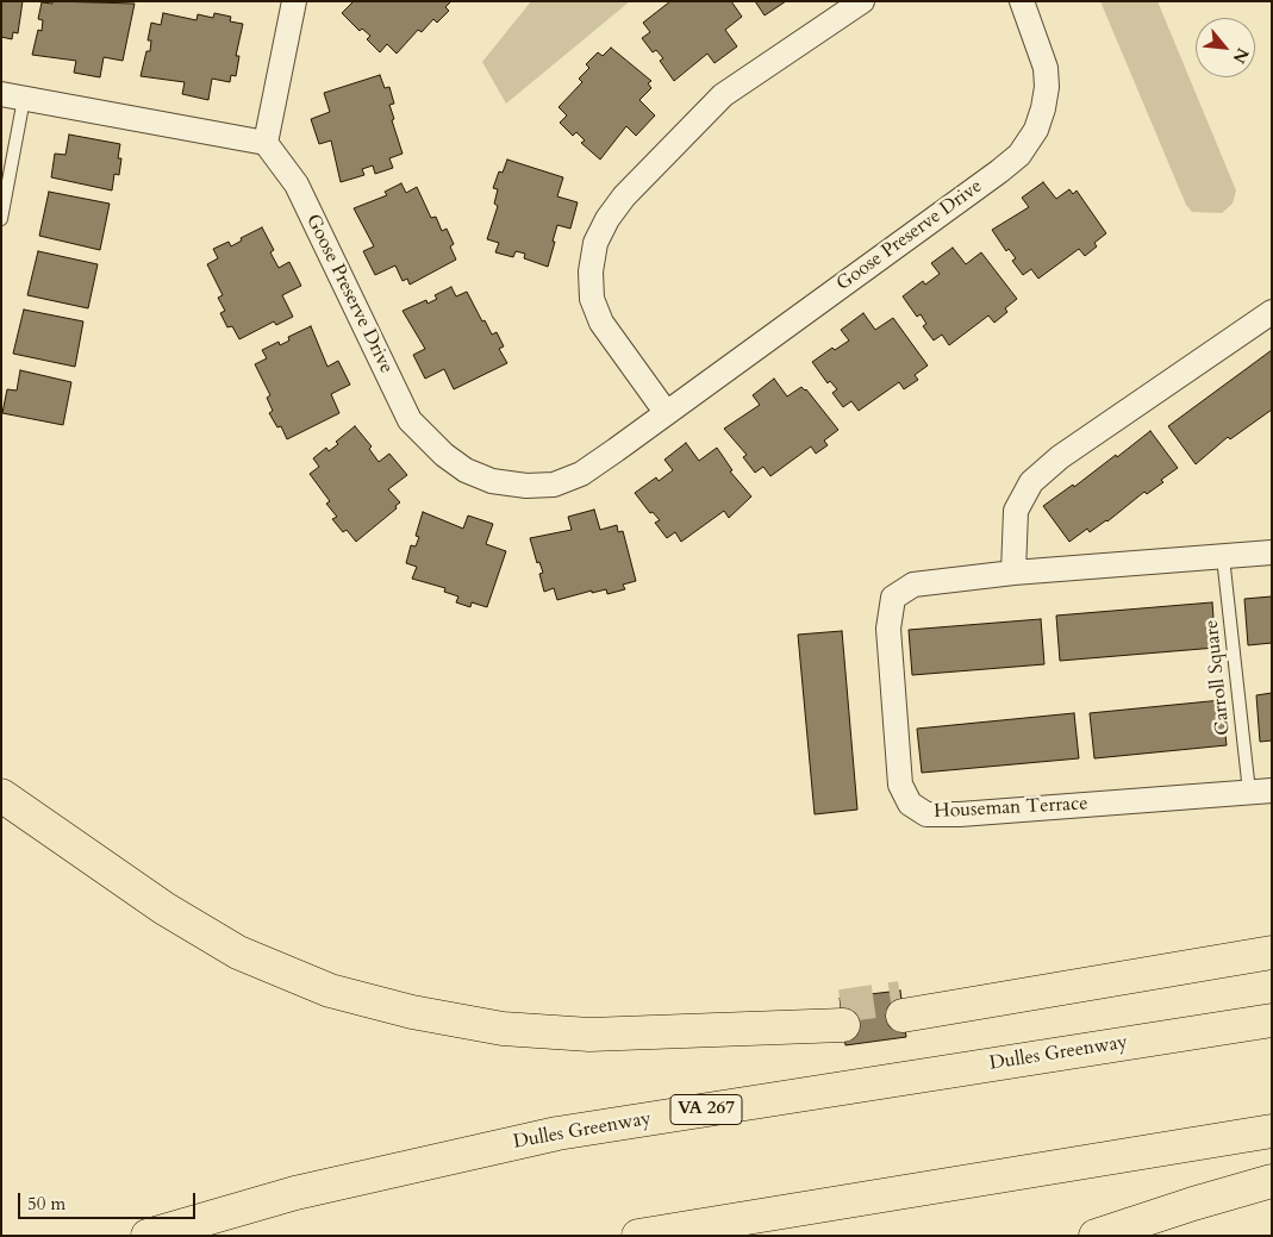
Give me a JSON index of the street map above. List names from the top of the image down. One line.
{"streets":{"highway":["Dulles Greenway","VA 267"],"street":["Goose Preserve Drive","Houseman Terrace"],"lane":["Carroll Square"]},"crossings":[["Carroll Square","Houseman Terrace"]],"scale_bar":"50 m","north":"bottom right"}
